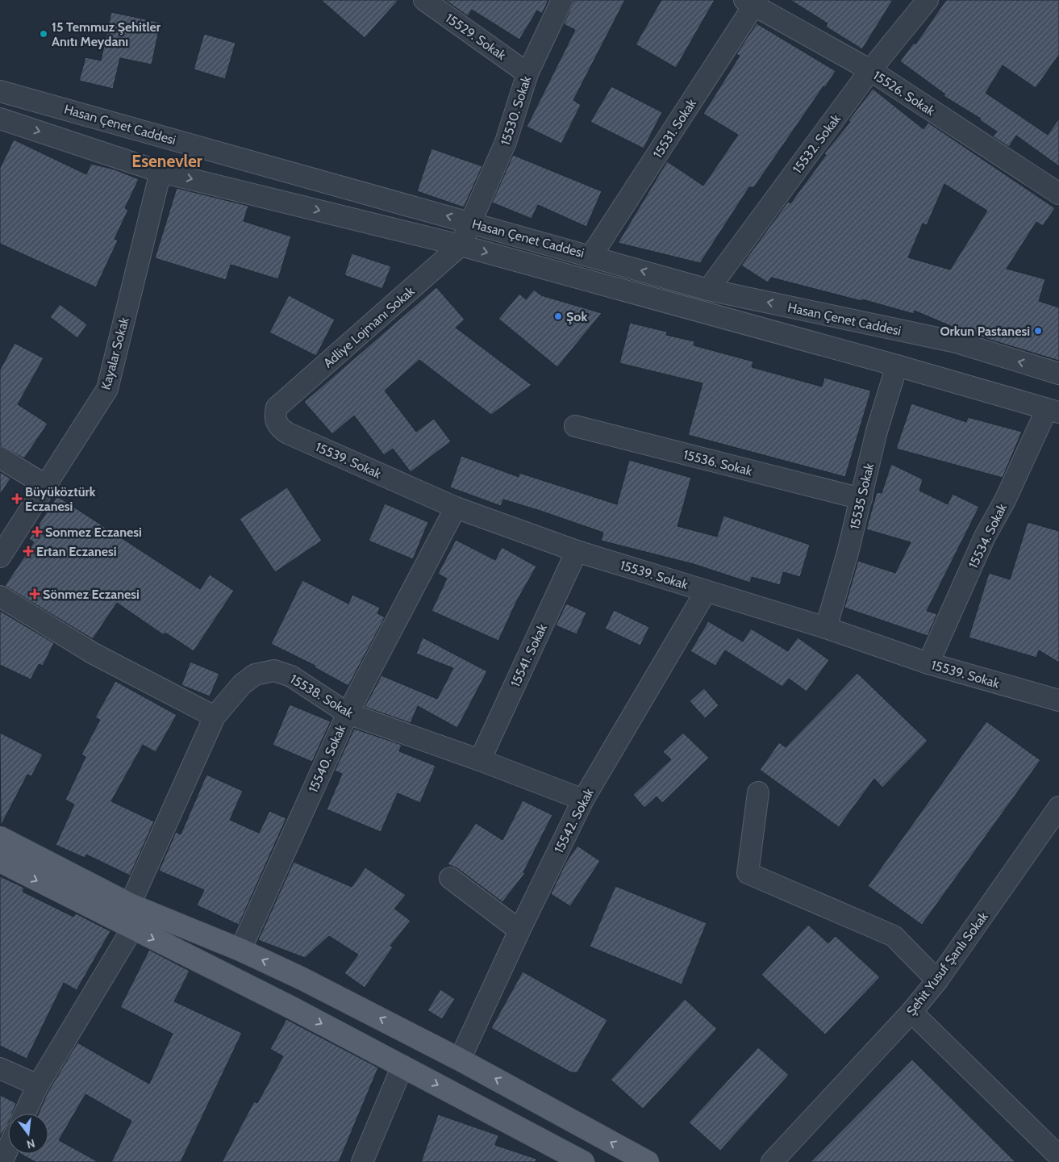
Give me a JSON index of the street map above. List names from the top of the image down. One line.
{"streets":{"street":["15529. Sokak","15526. Sokak","15530. Sokak","Hasan Çenet Caddesi","15531. Sokak","15532. Sokak","Adliye Lojmanı Sokak","Kayalar Sokak","15539. Sokak","15536. Sokak","15535 Sokak","15534. Sokak","15541. Sokak","15538. Sokak","15540. Sokak","15542. Sokak","Şehit Yusuf Şanlı Sokak"]},"crossings":[["15529. Sokak","15530. Sokak"],["15526. Sokak","15531. Sokak"],["15526. Sokak","15532. Sokak"],["15530. Sokak","Hasan Çenet Caddesi"],["15530. Sokak","Adliye Lojmanı Sokak"],["Hasan Çenet Caddesi","15531. Sokak"],["Hasan Çenet Caddesi","15532. Sokak"],["Adliye Lojmanı Sokak","15539. Sokak"],["15539. Sokak","15535 Sokak"],["15539. Sokak","15534. Sokak"],["15539. Sokak","15541. Sokak"],["15539. Sokak","15540. Sokak"],["15539. Sokak","15542. Sokak"],["15536. Sokak","15535 Sokak"],["15541. Sokak","15538. Sokak"],["15538. Sokak","15540. Sokak"],["15538. Sokak","15542. Sokak"]],"districts":["Esenevler"],"places":{"other":["15 Temmuz Şehitler Anıtı Meydanı","Şok","Orkun Pastanesi"],"health":["Büyüköztürk Eczanesi","Sonmez Eczanesi","Ertan Eczanesi","Sönmez Eczanesi"]},"north":"bottom"}
